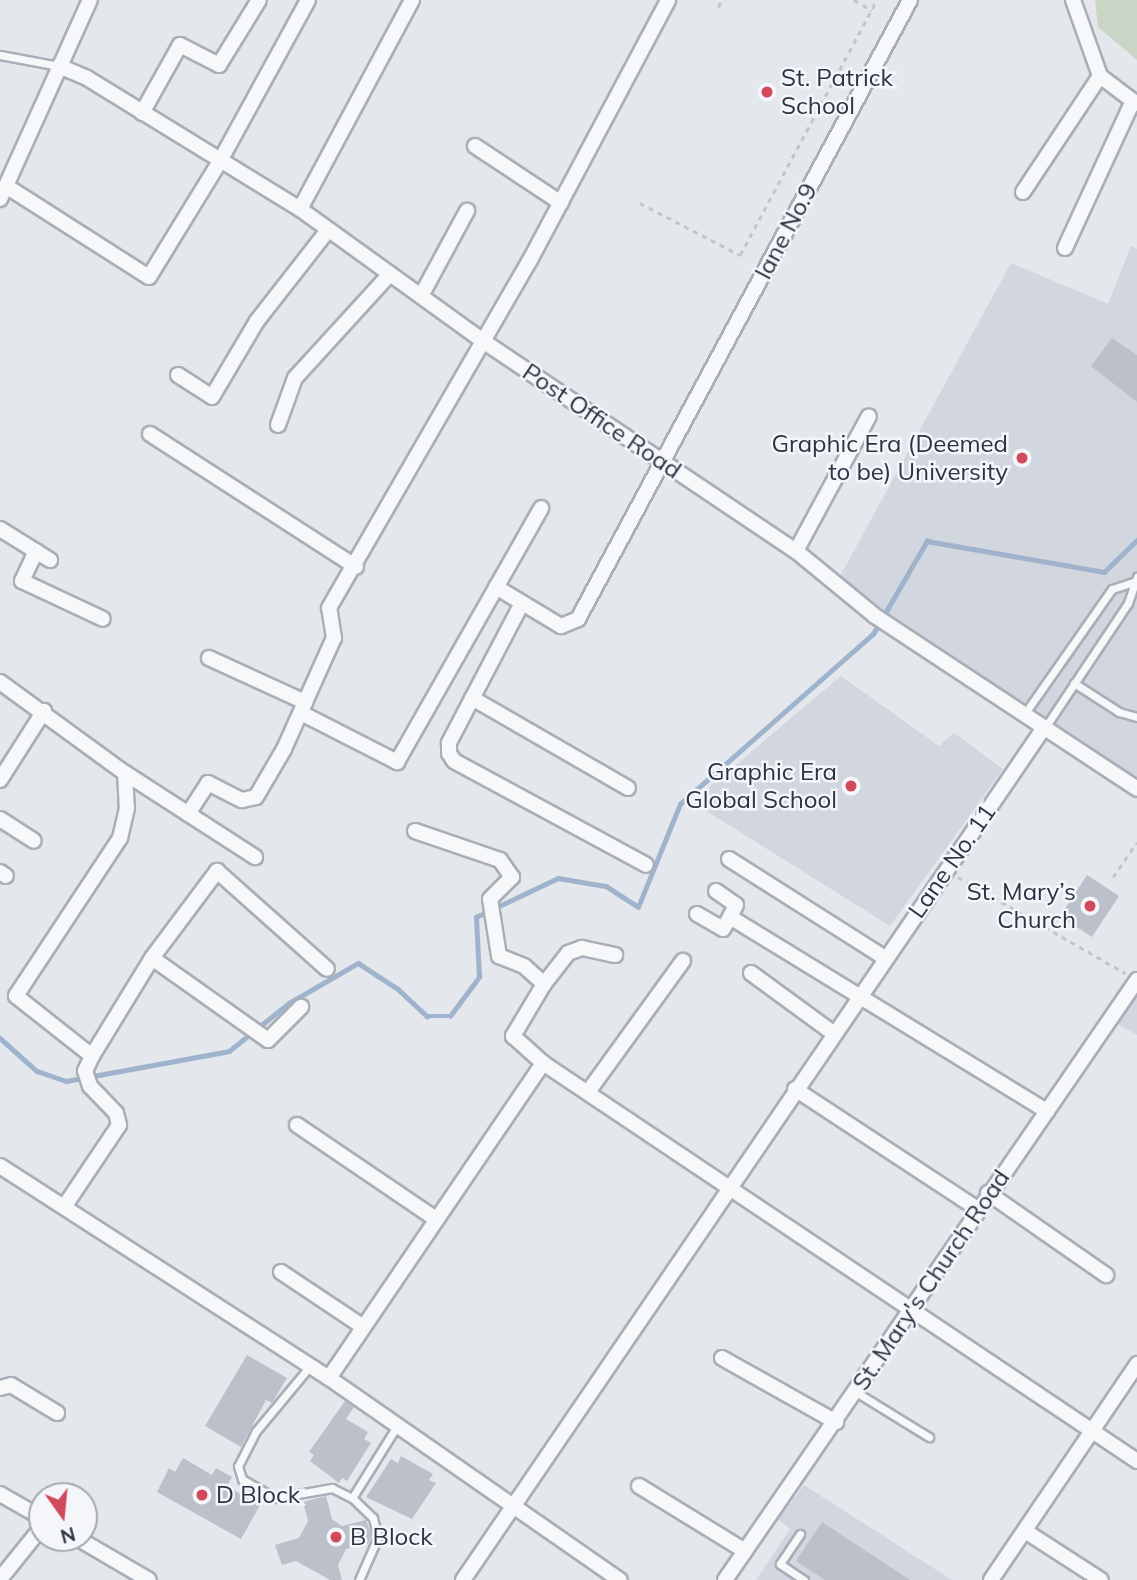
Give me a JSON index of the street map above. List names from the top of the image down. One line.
{"streets":{"street":["lane No.9","Post Office Road","Lane No. 11","St. Mary's Church Road"]},"crossings":[["lane No.9","Post Office Road"],["Post Office Road","Lane No. 11"]],"places":["St. Patrick School","Graphic Era (Deemed to be) University","Graphic Era Global School","St. Mary’s Church","D Block","B Block"],"north":"bottom"}
